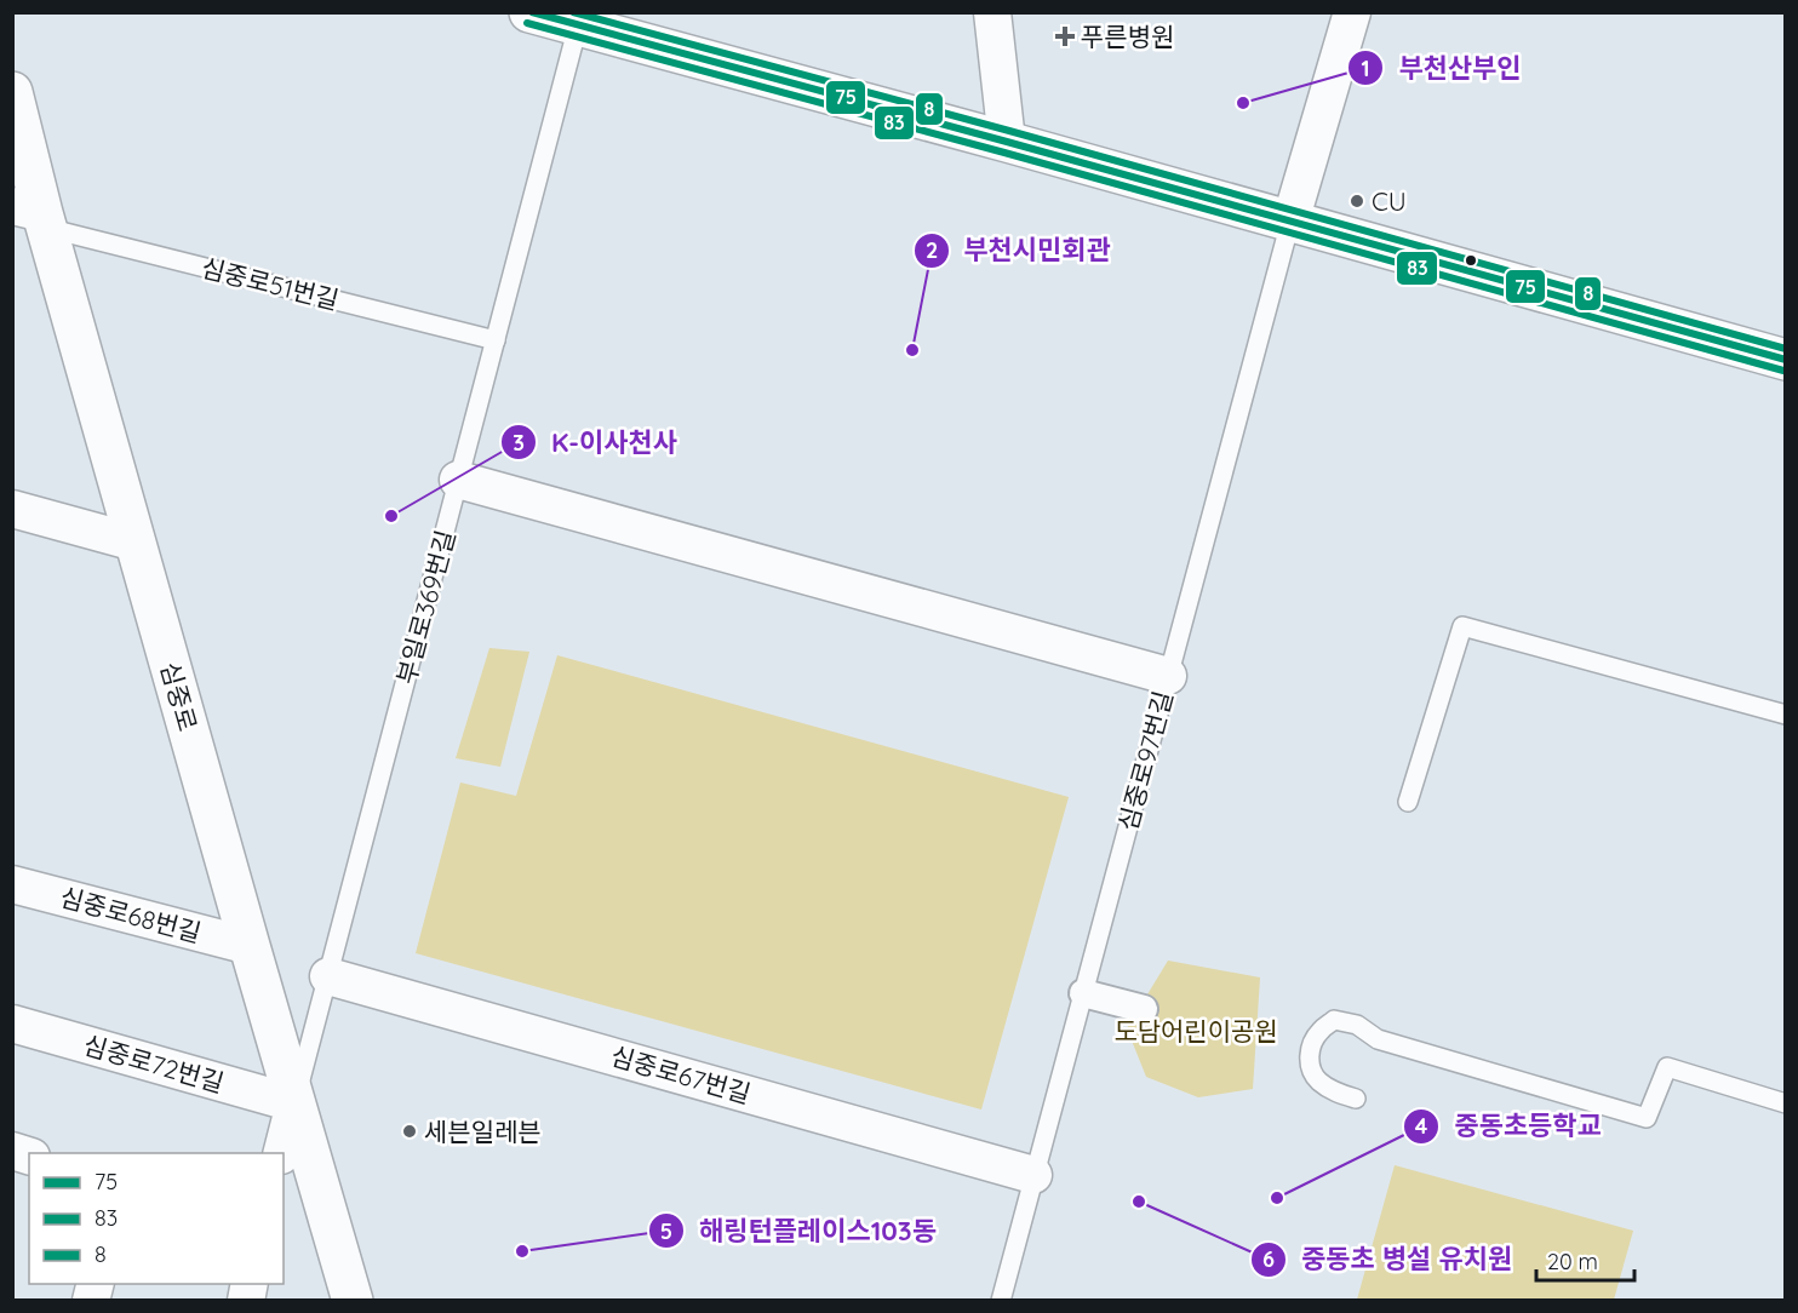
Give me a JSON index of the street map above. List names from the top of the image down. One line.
{"streets":{"street":["심중로","심중로68번길","심중로72번길","심중로67번길"],"lane":["심중로51번길","부일로369번길","심중로97번길"]},"crossings":[["심중로51번길","부일로369번길"],["심중로51번길","심중로"],["부일로369번길","심중로"],["부일로369번길","심중로72번길"],["부일로369번길","심중로67번길"],["심중로","심중로68번길"],["심중로","심중로72번길"],["심중로97번길","심중로67번길"]],"parks":["도담어린이공원"],"places":{"health":["푸른병원"],"other":["부천산부인","CU","부천시민회관","K-이사천사","세븐일레븐","중동초등학교","중동초 병설 유치원","해링턴플레이스103동"]},"lines":["transit line 75","transit line 8","transit line 83"],"legend":["75","83","8"],"scale_bar":"20 m"}
